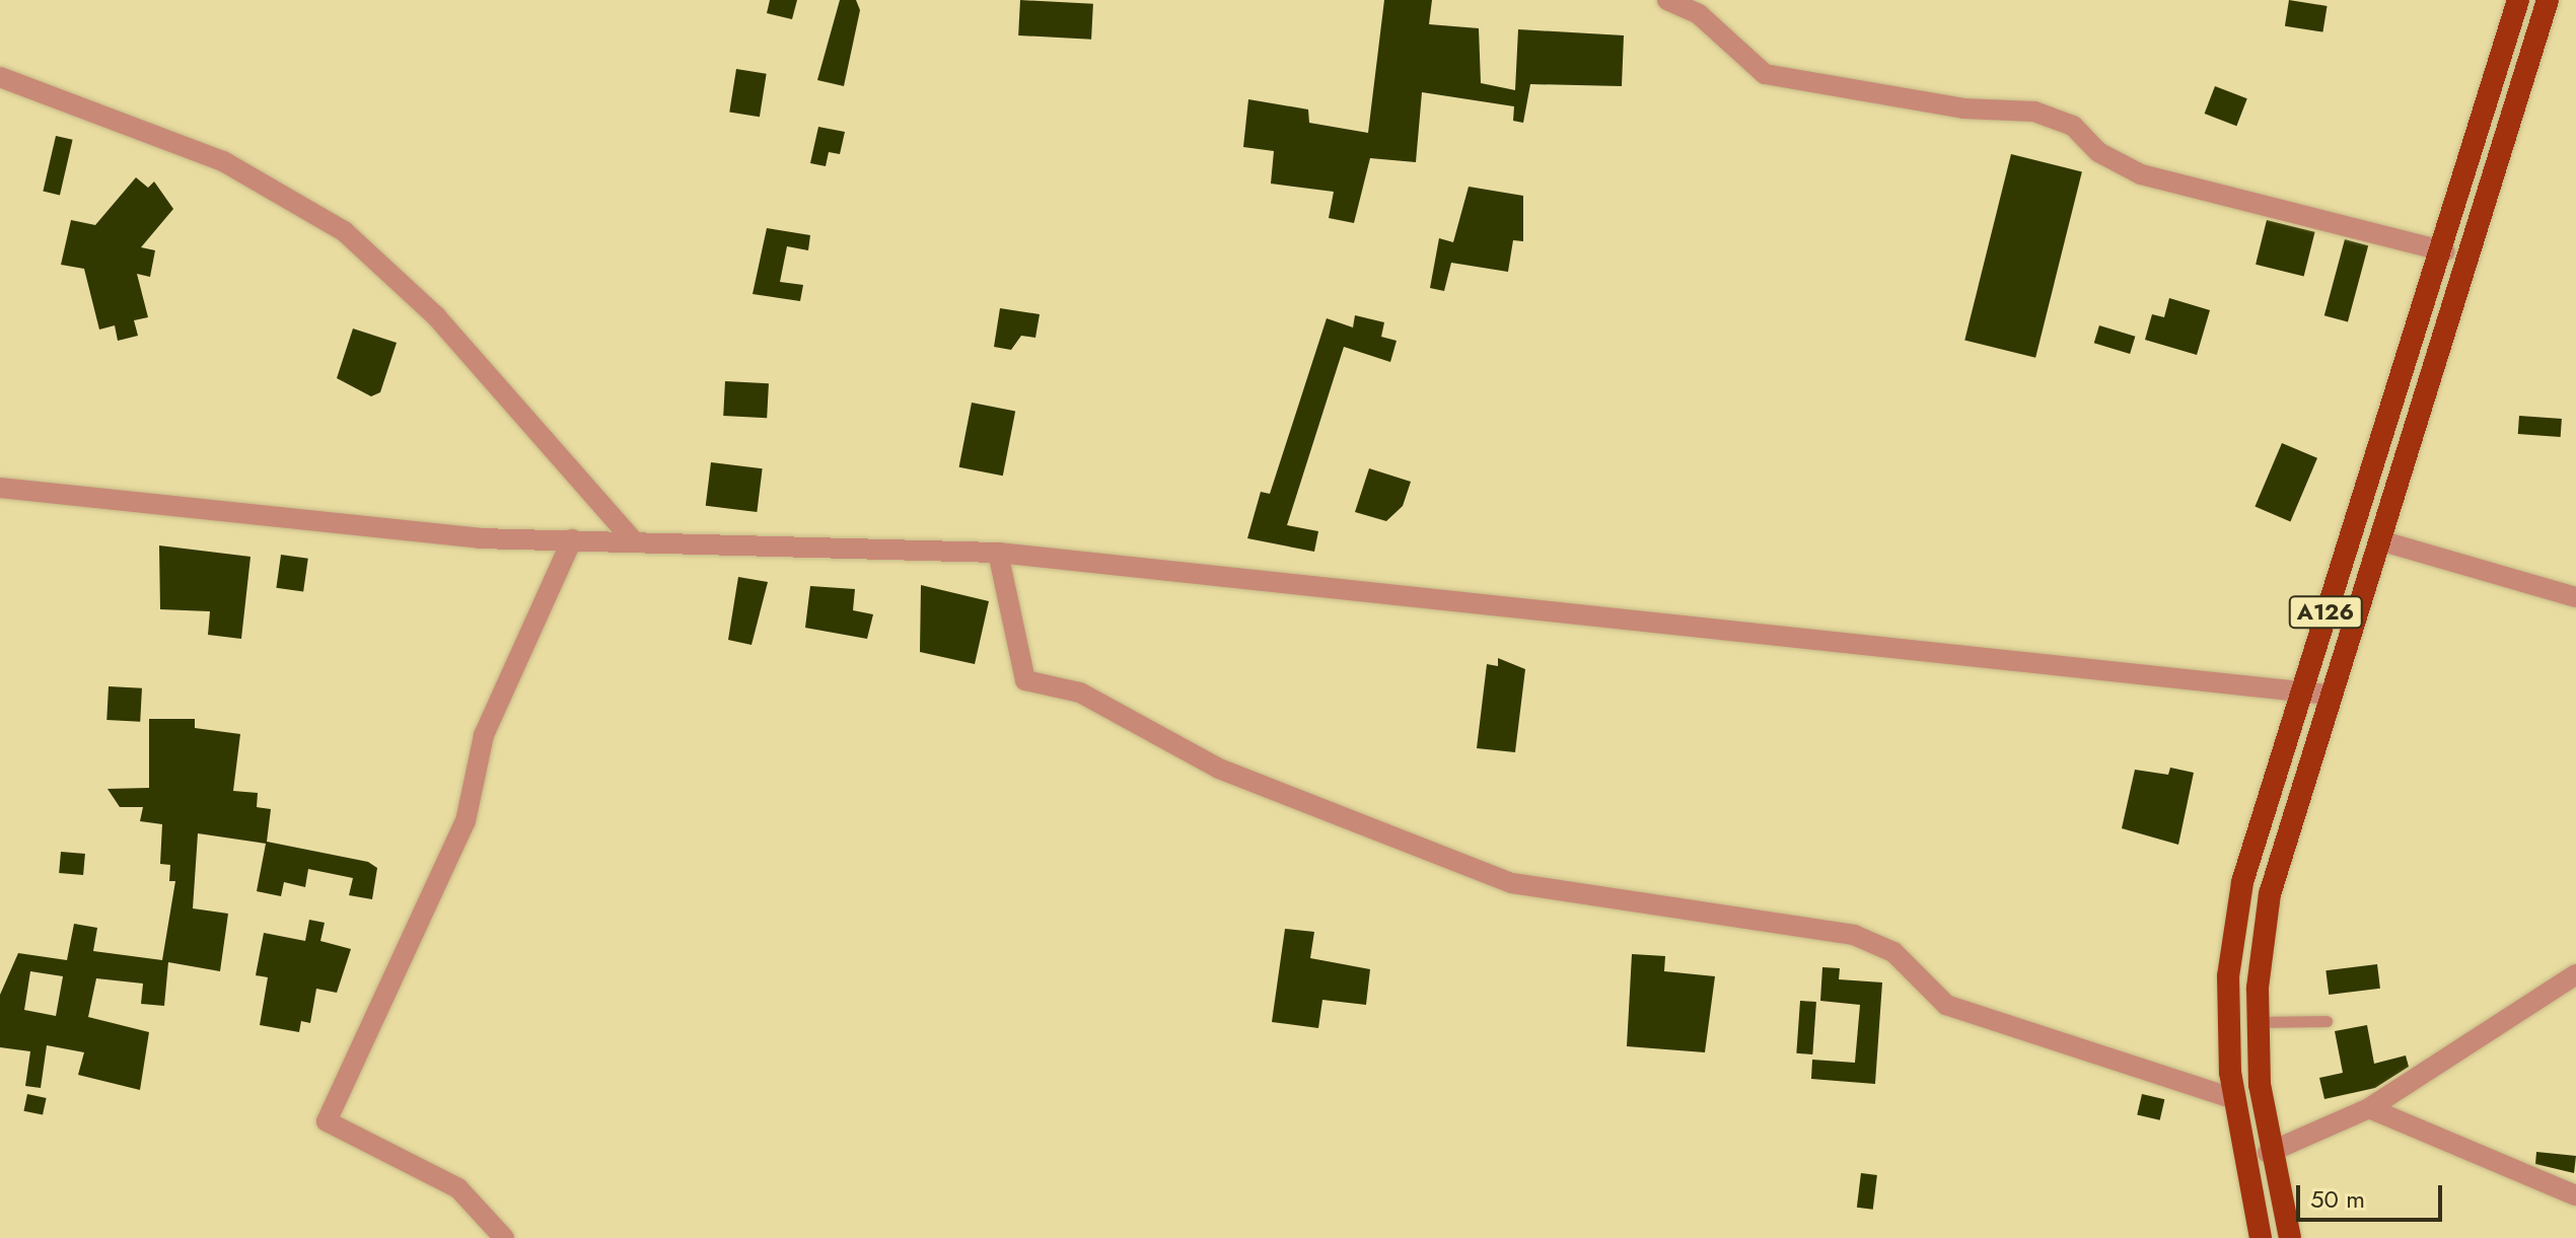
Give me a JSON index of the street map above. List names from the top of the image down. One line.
{"streets":{"highway":["A126"]},"scale_bar":"50 m"}
